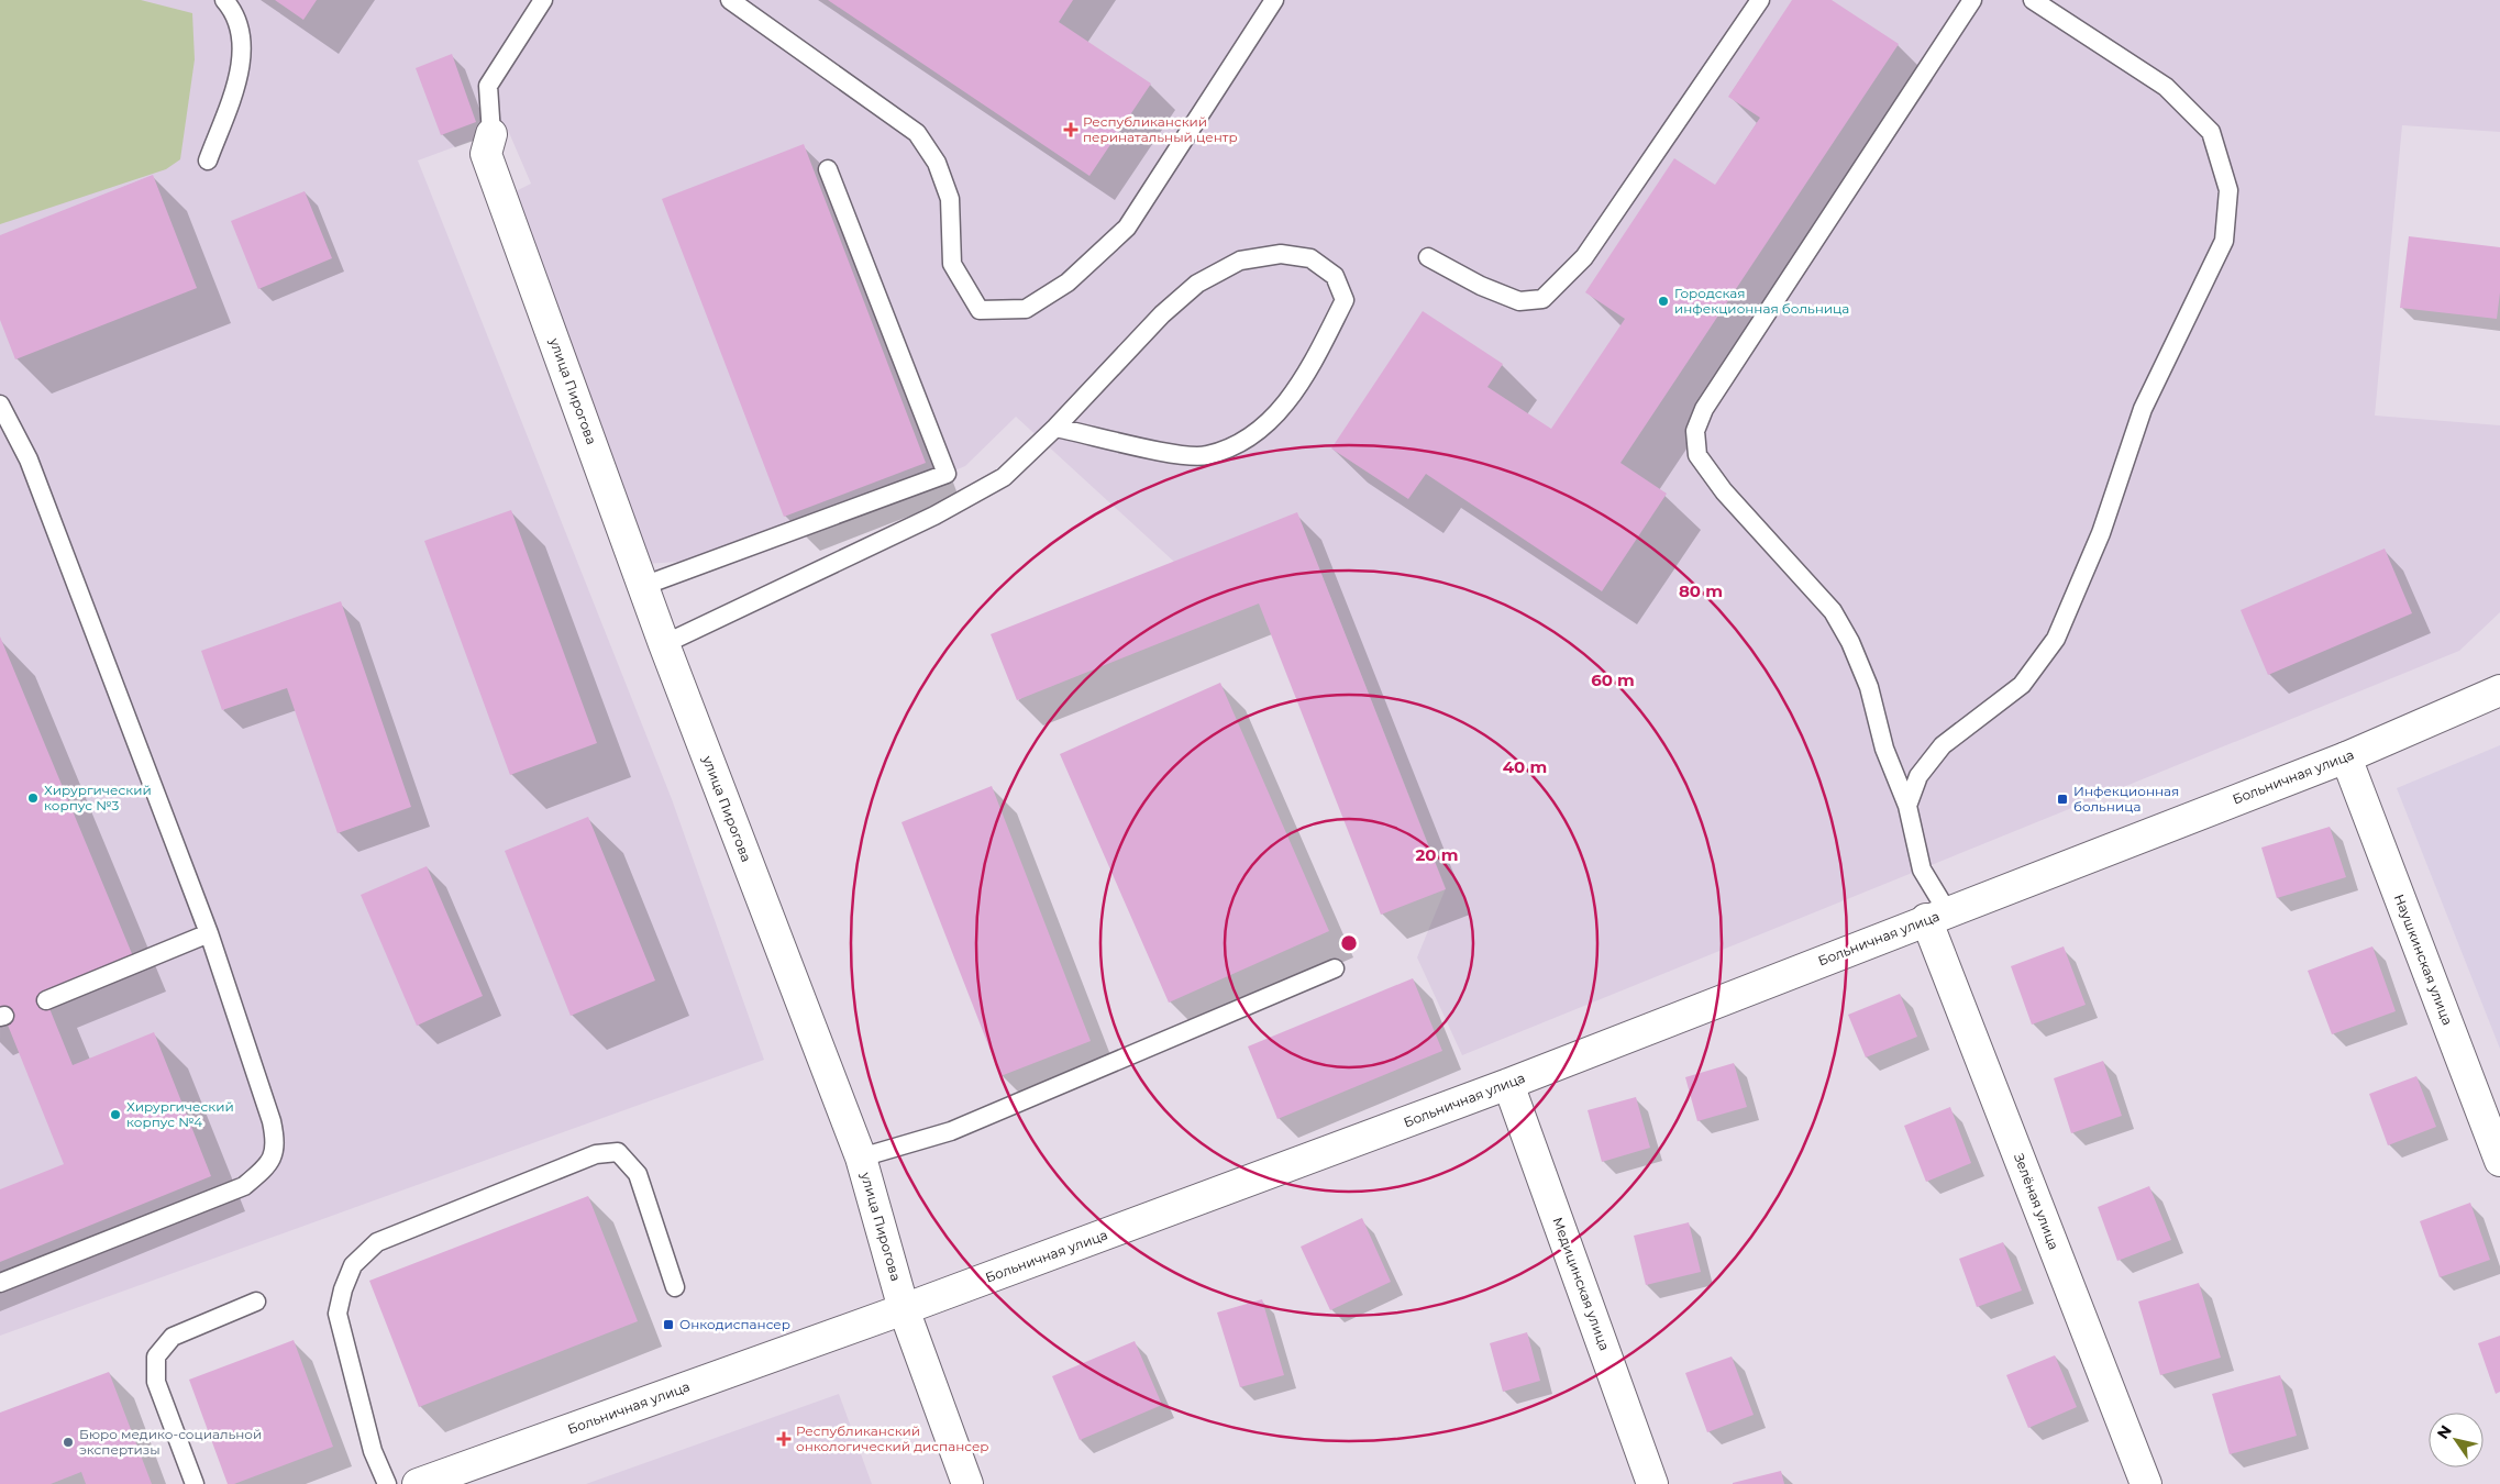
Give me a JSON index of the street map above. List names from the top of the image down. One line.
{"streets":{"street":["улица Пирогова","Больничная улица","Наушкинская улица","Зелёная улица","Медицинская улица"]},"crossings":[["улица Пирогова","Больничная улица"],["Больничная улица","Наушкинская улица"],["Больничная улица","Зелёная улица"],["Больничная улица","Медицинская улица"]],"places":{"health":["Республиканский перинатальный центр","Республиканский онкологический диспансер"],"other":["Городская инфекционная больница","Хирургический корпус №3","Хирургический корпус №4","Бюро медико-социальной экспертизы"],"transit":["Инфекционная больница","Онкодиспансер"]},"north":"top left","rings":["80 m","60 m","40 m","20 m"]}
